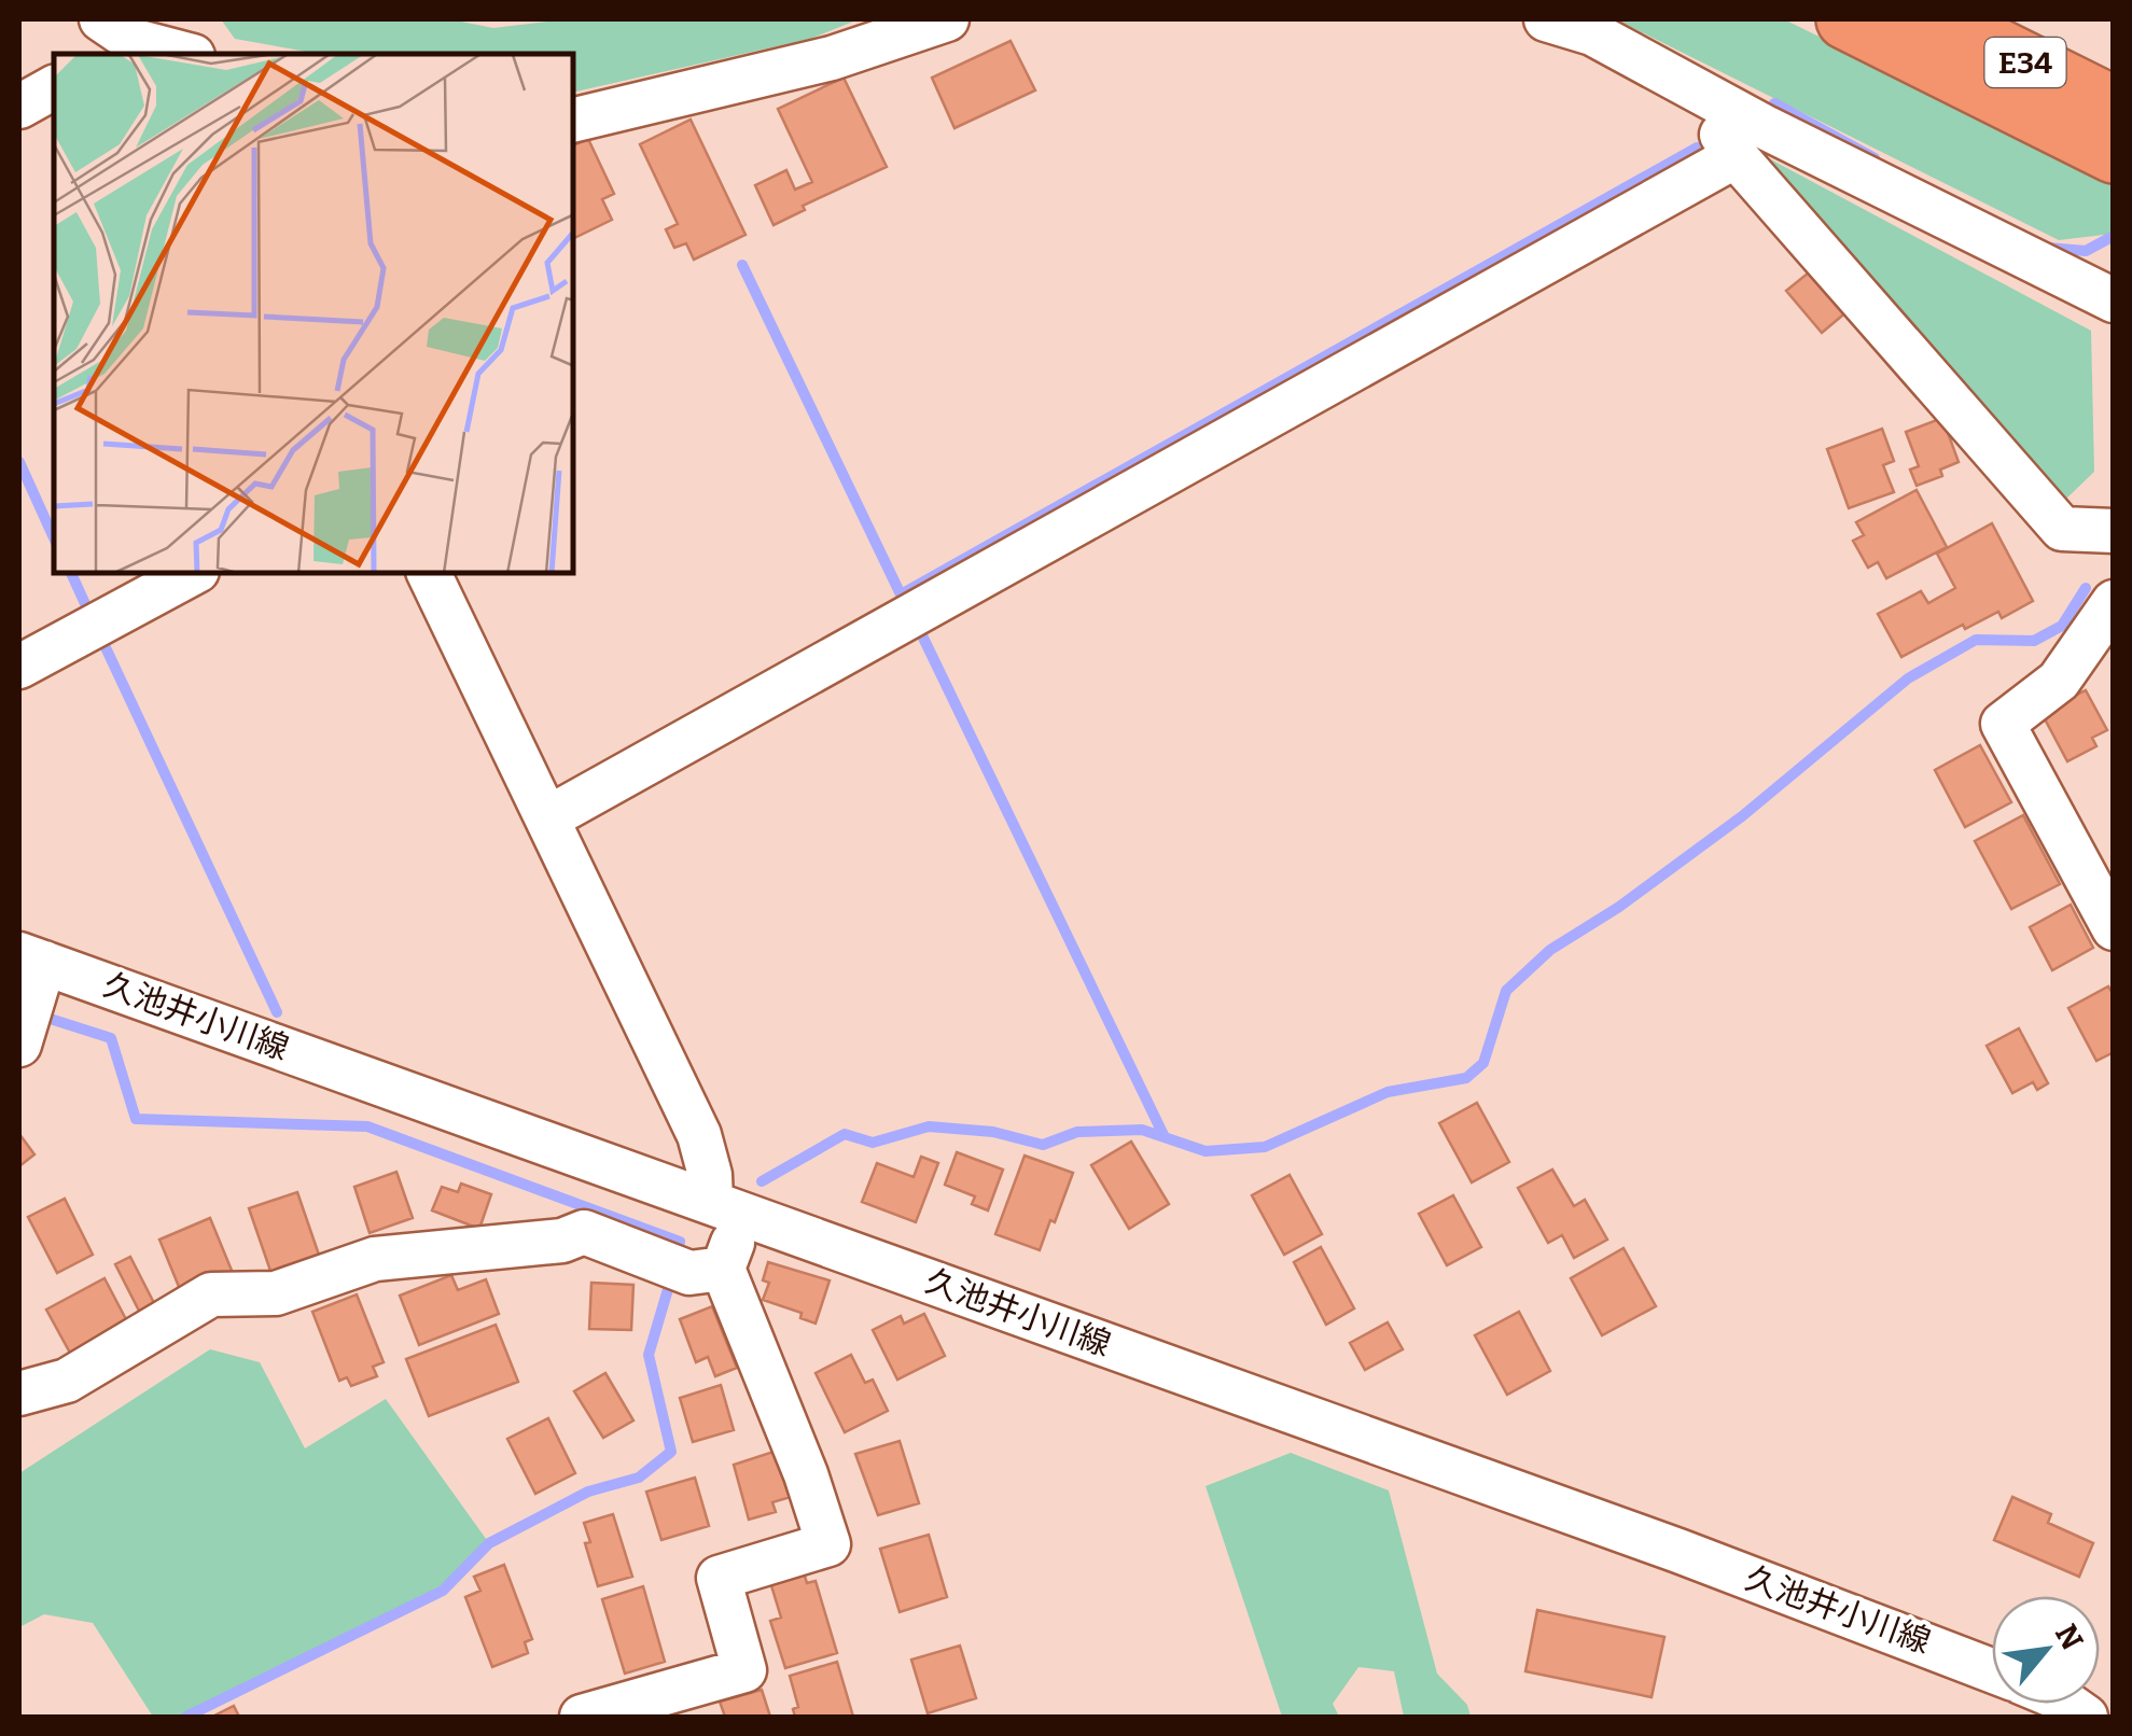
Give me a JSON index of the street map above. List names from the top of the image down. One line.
{"streets":{"highway":["E34"],"street":["久池井小川線"]},"north":"top right"}
